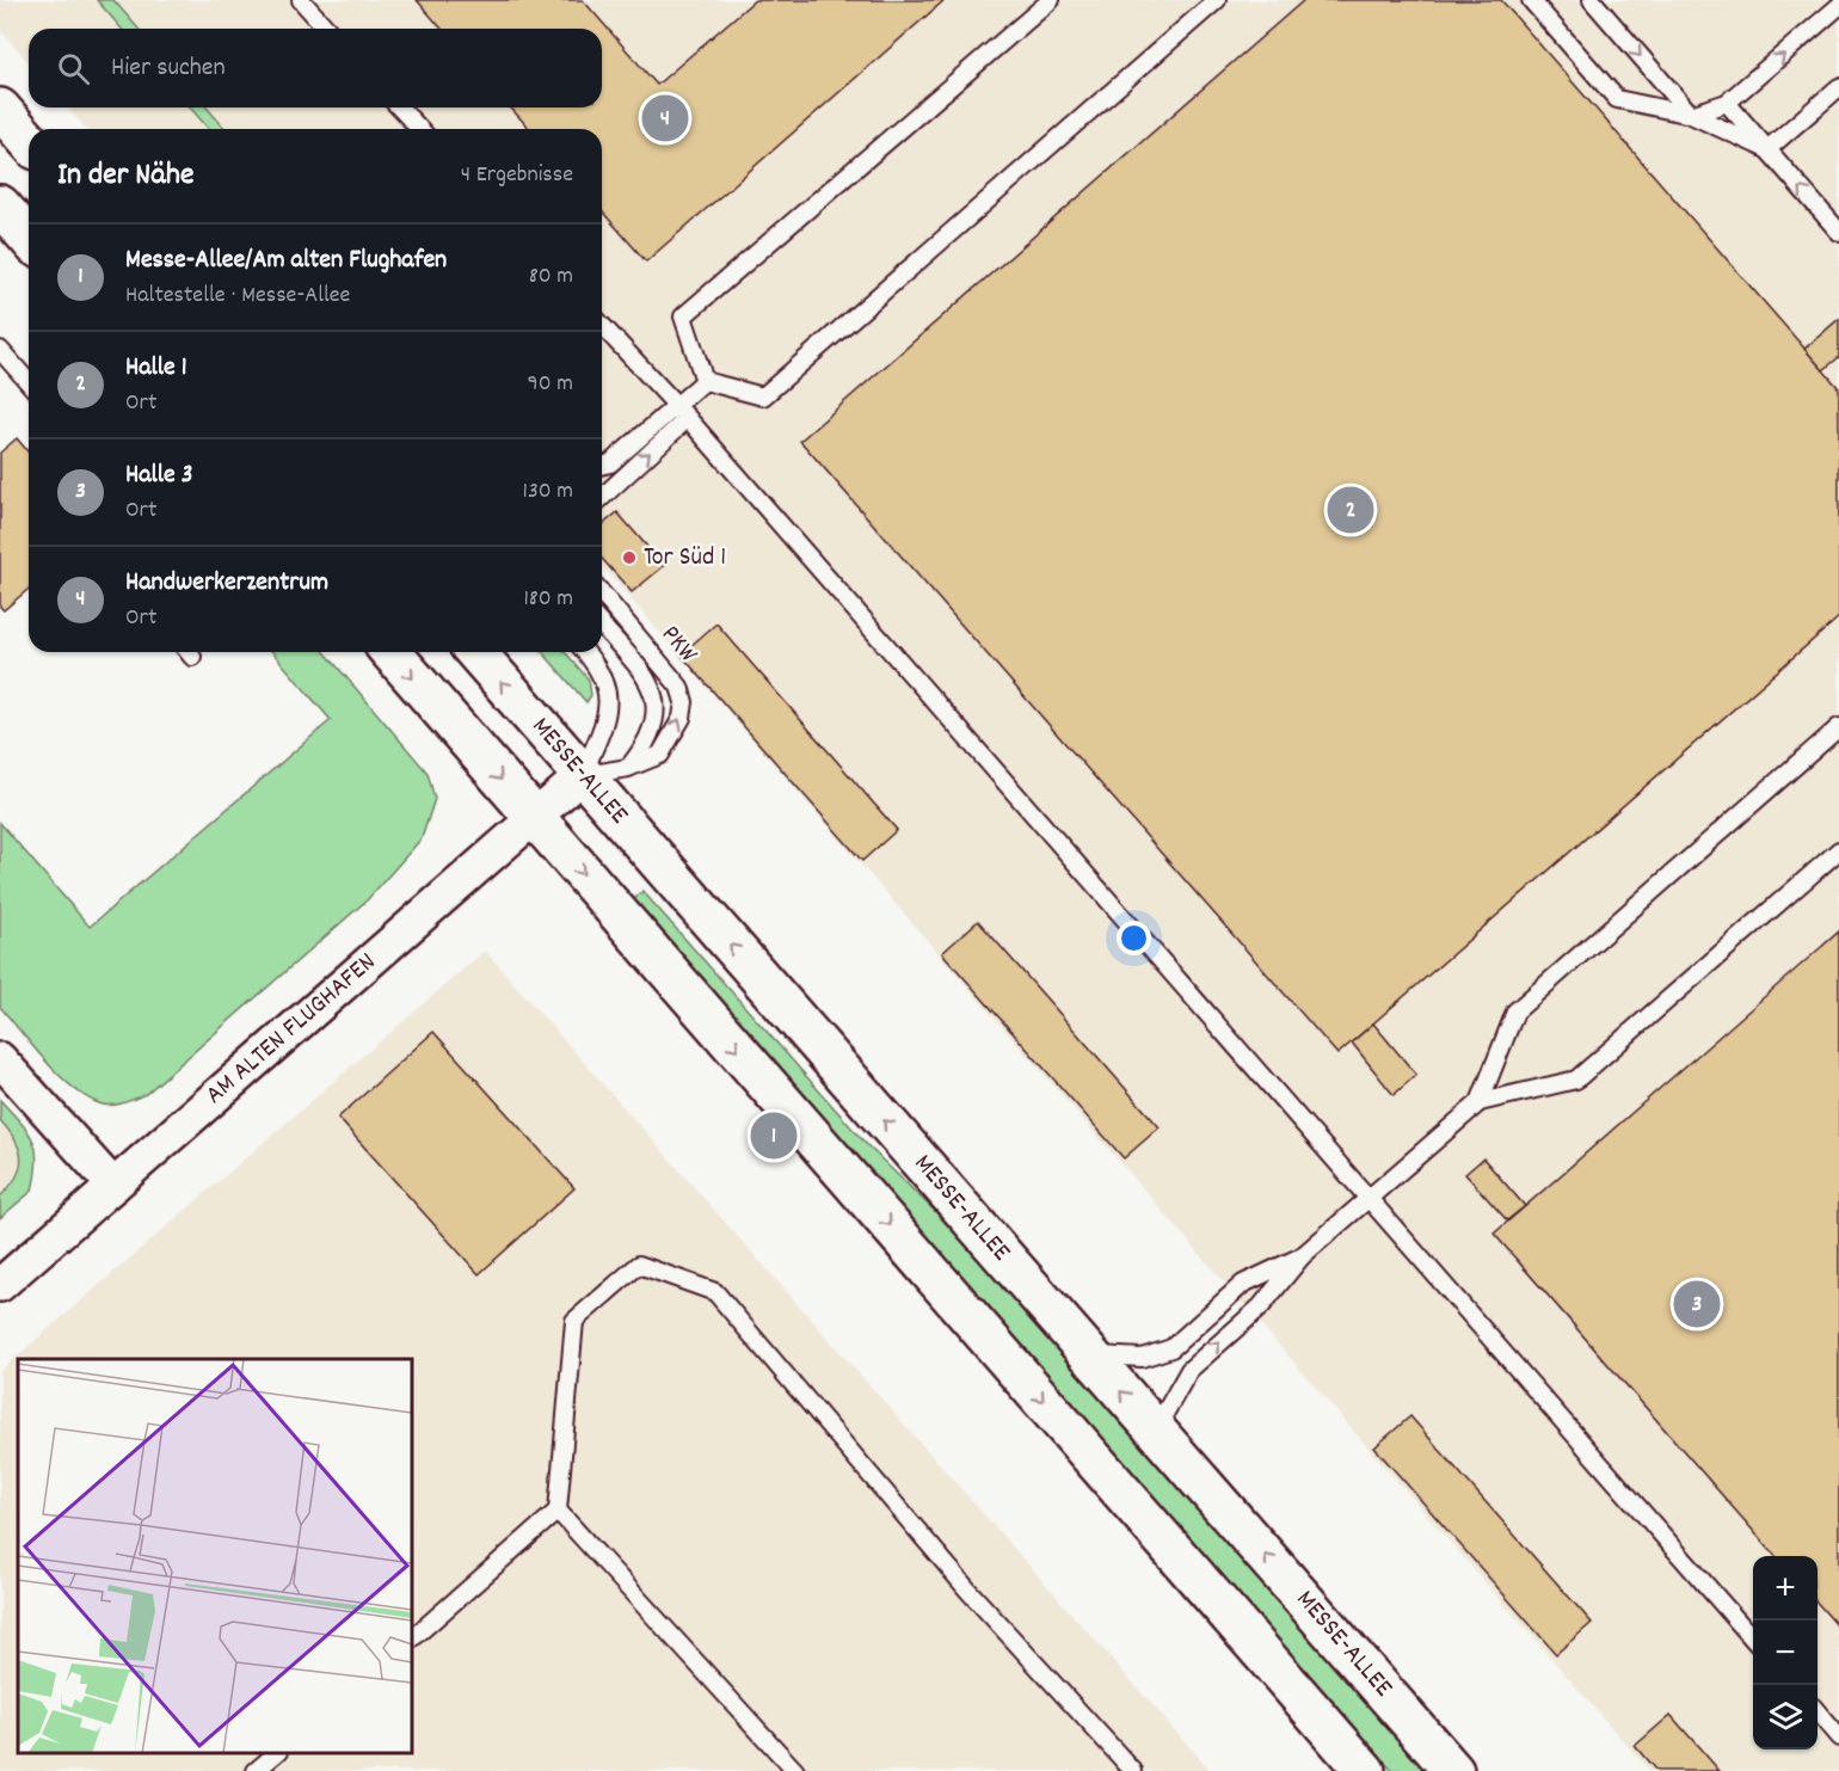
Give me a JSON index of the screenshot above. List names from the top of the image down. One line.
{"streets":{"main road":["MESSE-ALLEE"],"street":["AM ALTEN FLUGHAFEN"],"lane":["PKW"]},"crossings":[["PKW","MESSE-ALLEE"],["PKW","AM ALTEN FLUGHAFEN"],["MESSE-ALLEE","AM ALTEN FLUGHAFEN"]],"places":["Tor Süd 1"],"page":{"search":"Hier suchen","pins":["4","2","1","3"],"heading":["In der Nähe","4 Ergebnisse"],"list":[{"mark":"1","name":"Messe-Allee/Am alten Flughafen","note":"Haltestelle · Messe-Allee","value":"80 m"},{"mark":"2","name":"Halle 1","note":"Ort","value":"90 m"},{"mark":"3","name":"Halle 3","note":"Ort","value":"130 m"},{"mark":"4","name":"Handwerkerzentrum","note":"Ort","value":"180 m"}],"map_buttons":["+","−"]}}
